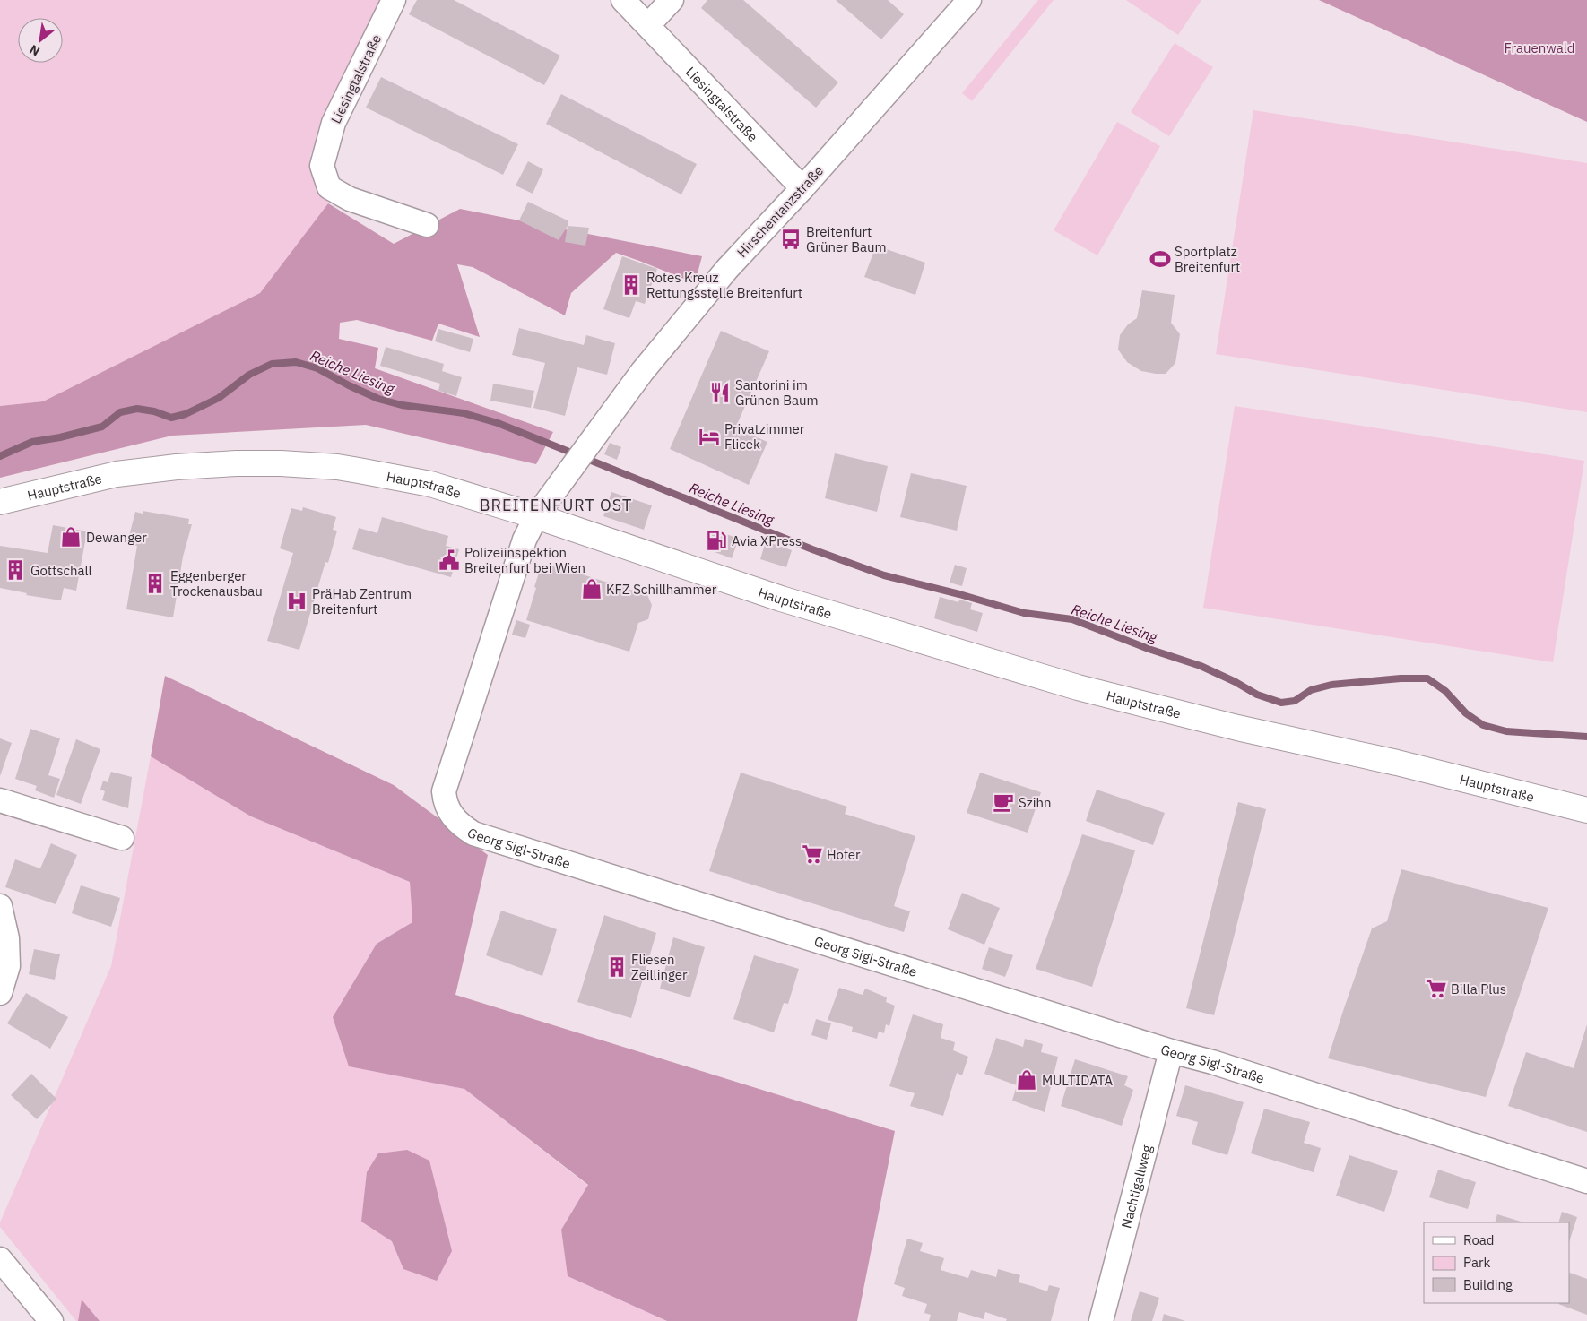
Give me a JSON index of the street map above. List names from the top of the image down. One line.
{"streets":{"main road":["Hauptstraße"],"street":["Liesingtalstraße","Hirschentanzstraße","Georg Sigl-Straße","Nachtigallweg"]},"crossings":[["Liesingtalstraße","Hirschentanzstraße"],["Hirschentanzstraße","Hauptstraße"],["Hirschentanzstraße","Georg Sigl-Straße"],["Hauptstraße","Georg Sigl-Straße"],["Georg Sigl-Straße","Nachtigallweg"]],"districts":["BREITENFURT OST"],"water":["Reiche Liesing"],"parks":["Frauenwald"],"places":{"bus stop":["Breitenfurt Grüner Baum"],"sports":["Sportplatz Breitenfurt"],"building":["Rotes Kreuz Rettungsstelle Breitenfurt","Gottschall","Eggenberger Trockenausbau","Fliesen Zeillinger"],"restaurant":["Santorini im Grünen Baum"],"hotel":["Privatzimmer Flicek"],"shop":["Dewanger","KFZ Schillhammer","MULTIDATA"],"fuel station":["Avia XPress"],"public building":["Polizeiinspektion Breitenfurt bei Wien"],"hospital":["PräHab Zentrum Breitenfurt"],"cafe":["Szihn"],"supermarket":["Hofer","Billa Plus"]},"legend":["Road","Park","Building"],"north":"bottom left"}
